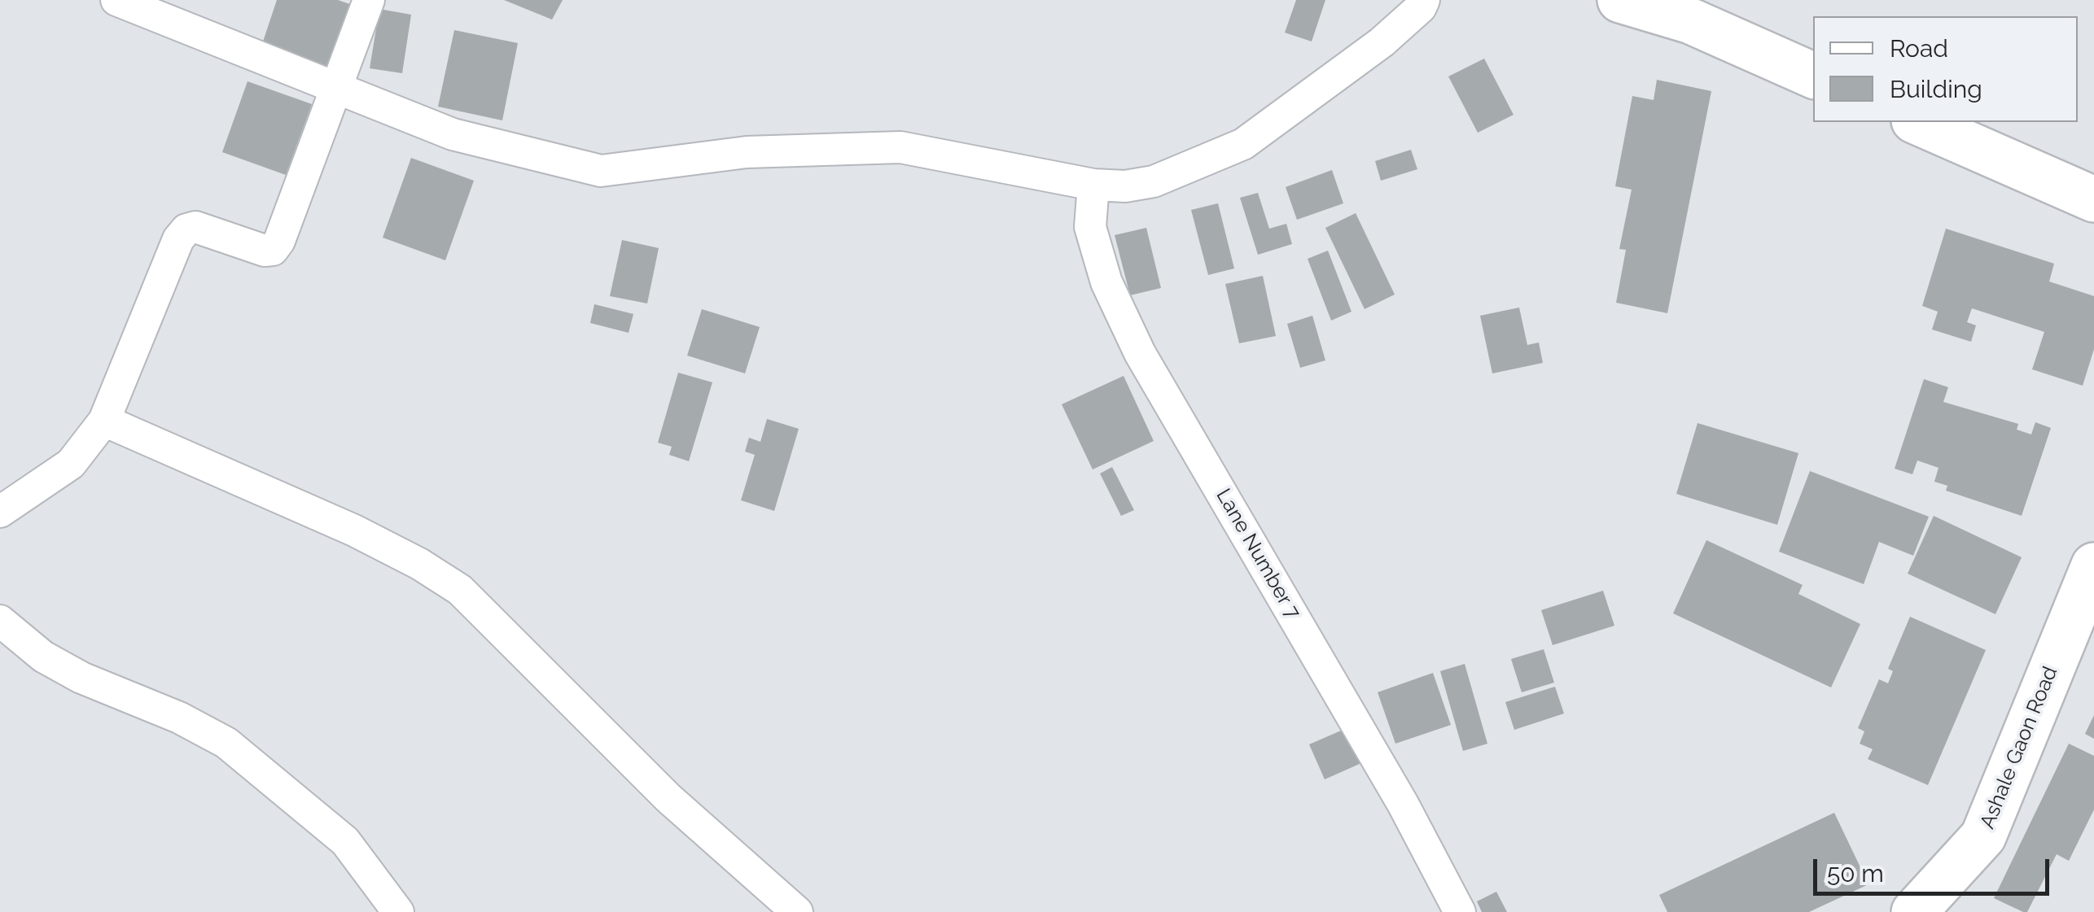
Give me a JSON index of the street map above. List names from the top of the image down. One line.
{"streets":{"street":["Lane Number 7","Ashale Gaon Road"]},"legend":["Road","Building"],"scale_bar":"50 m"}
